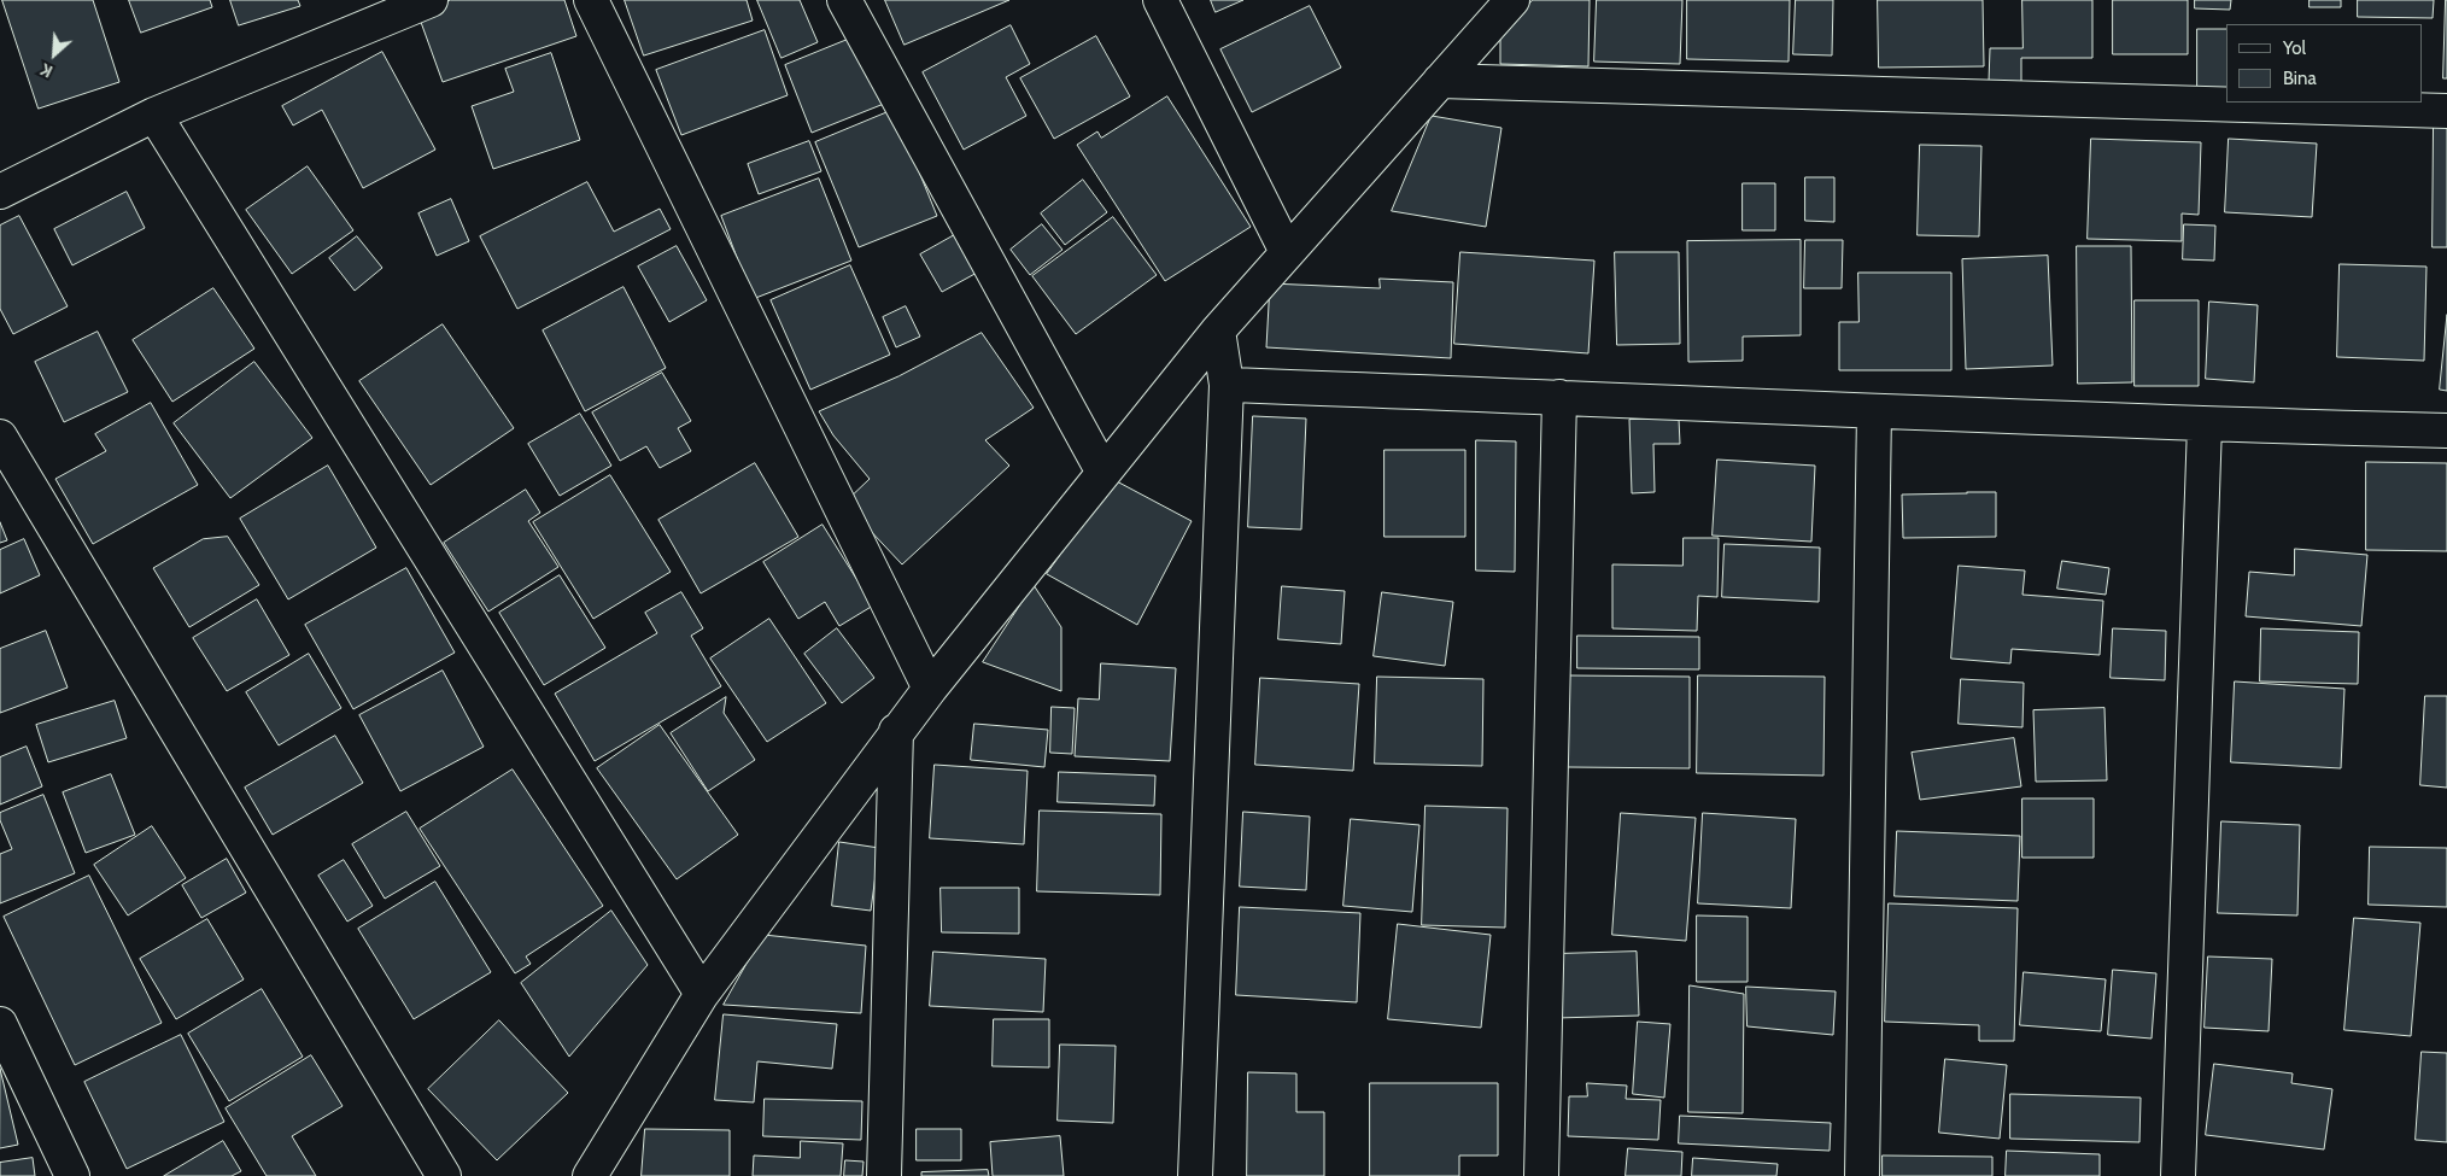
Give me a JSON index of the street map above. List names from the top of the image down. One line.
{"legend":["Yol","Bina"],"north":"bottom left"}
